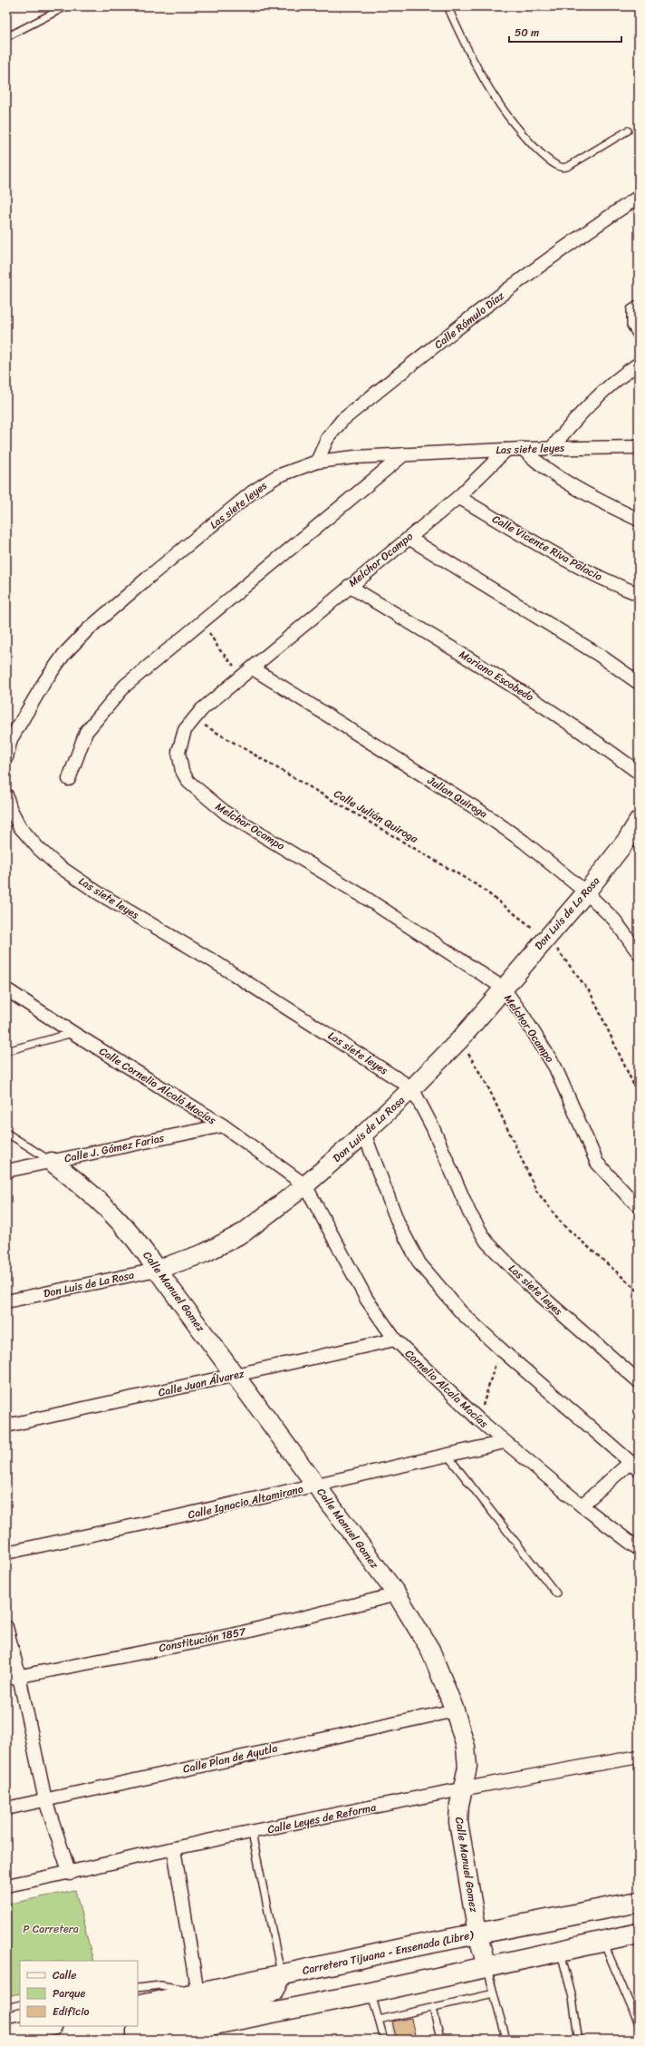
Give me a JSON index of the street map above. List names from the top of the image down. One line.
{"streets":{"highway":["Carretera Tijuana - Ensenada (Libre)"],"street":["Calle Rómulo Díaz","Las siete leyes","Calle Vicente Riva Palacio","Melchor Ocampo","Mariano Escobedo","Julian Quiroga","Don Luis de La Rosa","Calle Cornelio Alcalá Macías","Calle J. Gómez Farias","Calle Manuel Gomez","Calle Juan Álvarez","Cornelio Alcala Macías","Calle Ignacio Altamirano","Constitución 1857","Calle Plan de Ayutla","Calle Leyes de Reforma"],"path":["Calle Julián Quiroga"]},"crossings":[["Calle Rómulo Díaz","Las siete leyes"],["Las siete leyes","Melchor Ocampo"],["Las siete leyes","Don Luis de La Rosa"],["Calle Vicente Riva Palacio","Melchor Ocampo"],["Melchor Ocampo","Mariano Escobedo"],["Melchor Ocampo","Julian Quiroga"],["Melchor Ocampo","Calle Julián Quiroga"],["Melchor Ocampo","Don Luis de La Rosa"],["Julian Quiroga","Don Luis de La Rosa"],["Calle Julián Quiroga","Don Luis de La Rosa"],["Don Luis de La Rosa","Calle Cornelio Alcalá Macías"],["Don Luis de La Rosa","Calle Manuel Gomez"],["Don Luis de La Rosa","Cornelio Alcala Macías"],["Calle Cornelio Alcalá Macías","Calle J. Gómez Farias"],["Calle Cornelio Alcalá Macías","Cornelio Alcala Macías"],["Calle J. Gómez Farias","Calle Manuel Gomez"],["Calle Manuel Gomez","Calle Juan Álvarez"],["Calle Manuel Gomez","Calle Ignacio Altamirano"],["Calle Manuel Gomez","Constitución 1857"],["Calle Manuel Gomez","Calle Plan de Ayutla"],["Calle Manuel Gomez","Calle Leyes de Reforma"],["Calle Manuel Gomez","Carretera Tijuana - Ensenada (Libre)"],["Calle Juan Álvarez","Cornelio Alcala Macías"],["Cornelio Alcala Macías","Calle Ignacio Altamirano"]],"parks":["P Carretera"],"legend":["Calle","Parque","Edificio"],"scale_bar":"50 m"}
